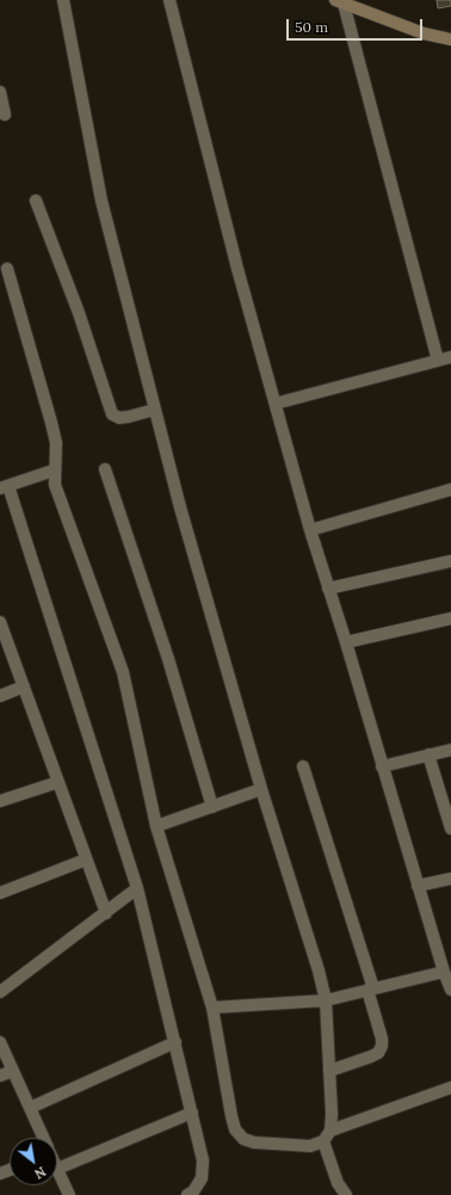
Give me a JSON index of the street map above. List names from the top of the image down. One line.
{"scale_bar":"50 m","north":"bottom right"}
